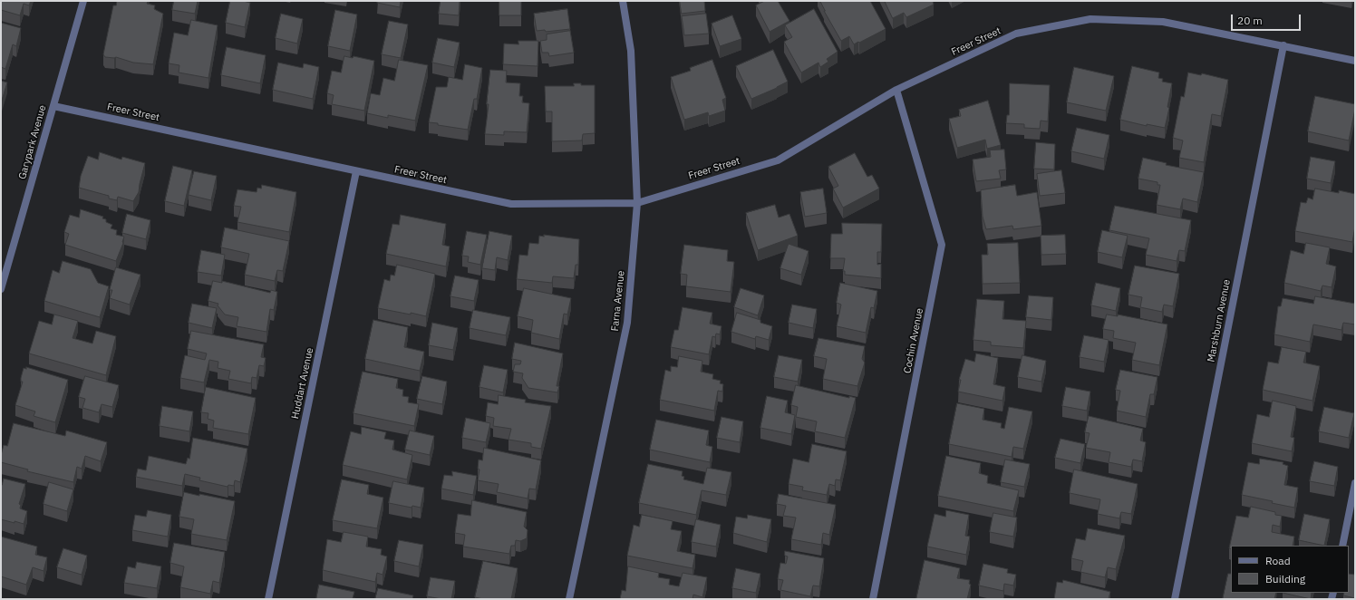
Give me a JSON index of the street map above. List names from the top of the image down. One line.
{"streets":{"street":["Freer Street","Garypark Avenue","Farna Avenue","Marshburn Avenue","Cochin Avenue","Huddart Avenue"]},"crossings":[["Freer Street","Garypark Avenue"],["Freer Street","Farna Avenue"],["Freer Street","Marshburn Avenue"],["Freer Street","Cochin Avenue"],["Freer Street","Huddart Avenue"]],"legend":["Road","Building"],"scale_bar":"20 m"}
